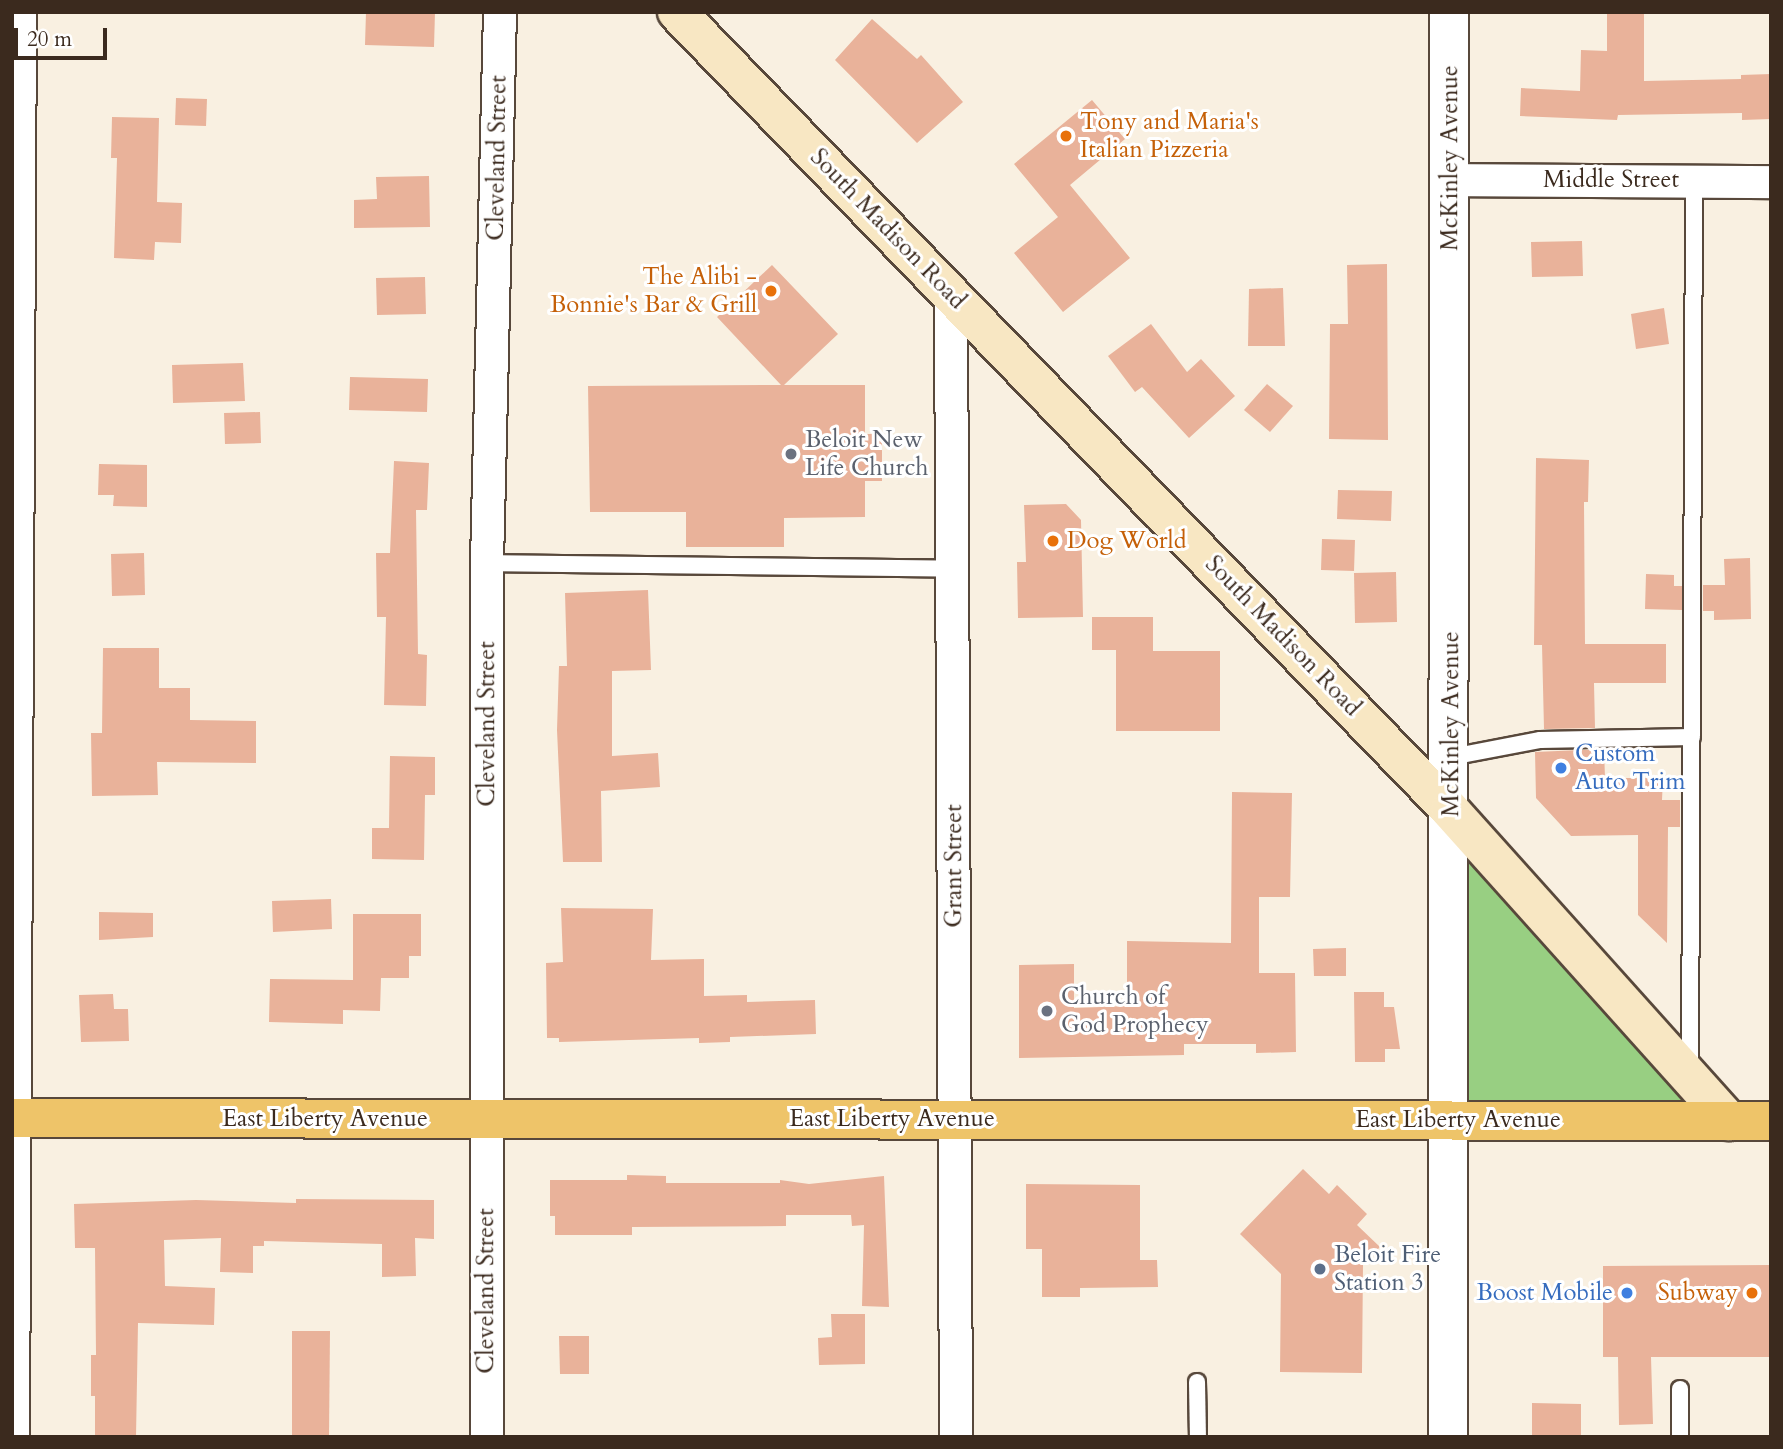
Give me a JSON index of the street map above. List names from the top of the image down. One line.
{"streets":{"main road":["South Madison Road","East Liberty Avenue"],"street":["Cleveland Street","McKinley Avenue","Middle Street","Grant Street"]},"crossings":[["Cleveland Street","East Liberty Avenue"],["McKinley Avenue","Middle Street"],["McKinley Avenue","South Madison Road"],["McKinley Avenue","East Liberty Avenue"],["South Madison Road","Grant Street"],["South Madison Road","East Liberty Avenue"],["Grant Street","East Liberty Avenue"]],"places":["Tony and Maria's Italian Pizzeria","The Alibi - Bonnie's Bar & Grill","Beloit New Life Church","Dog World","Custom Auto Trim","Church of God Prophecy","Beloit Fire Station 3","Boost Mobile","Subway"],"scale_bar":"20 m"}
